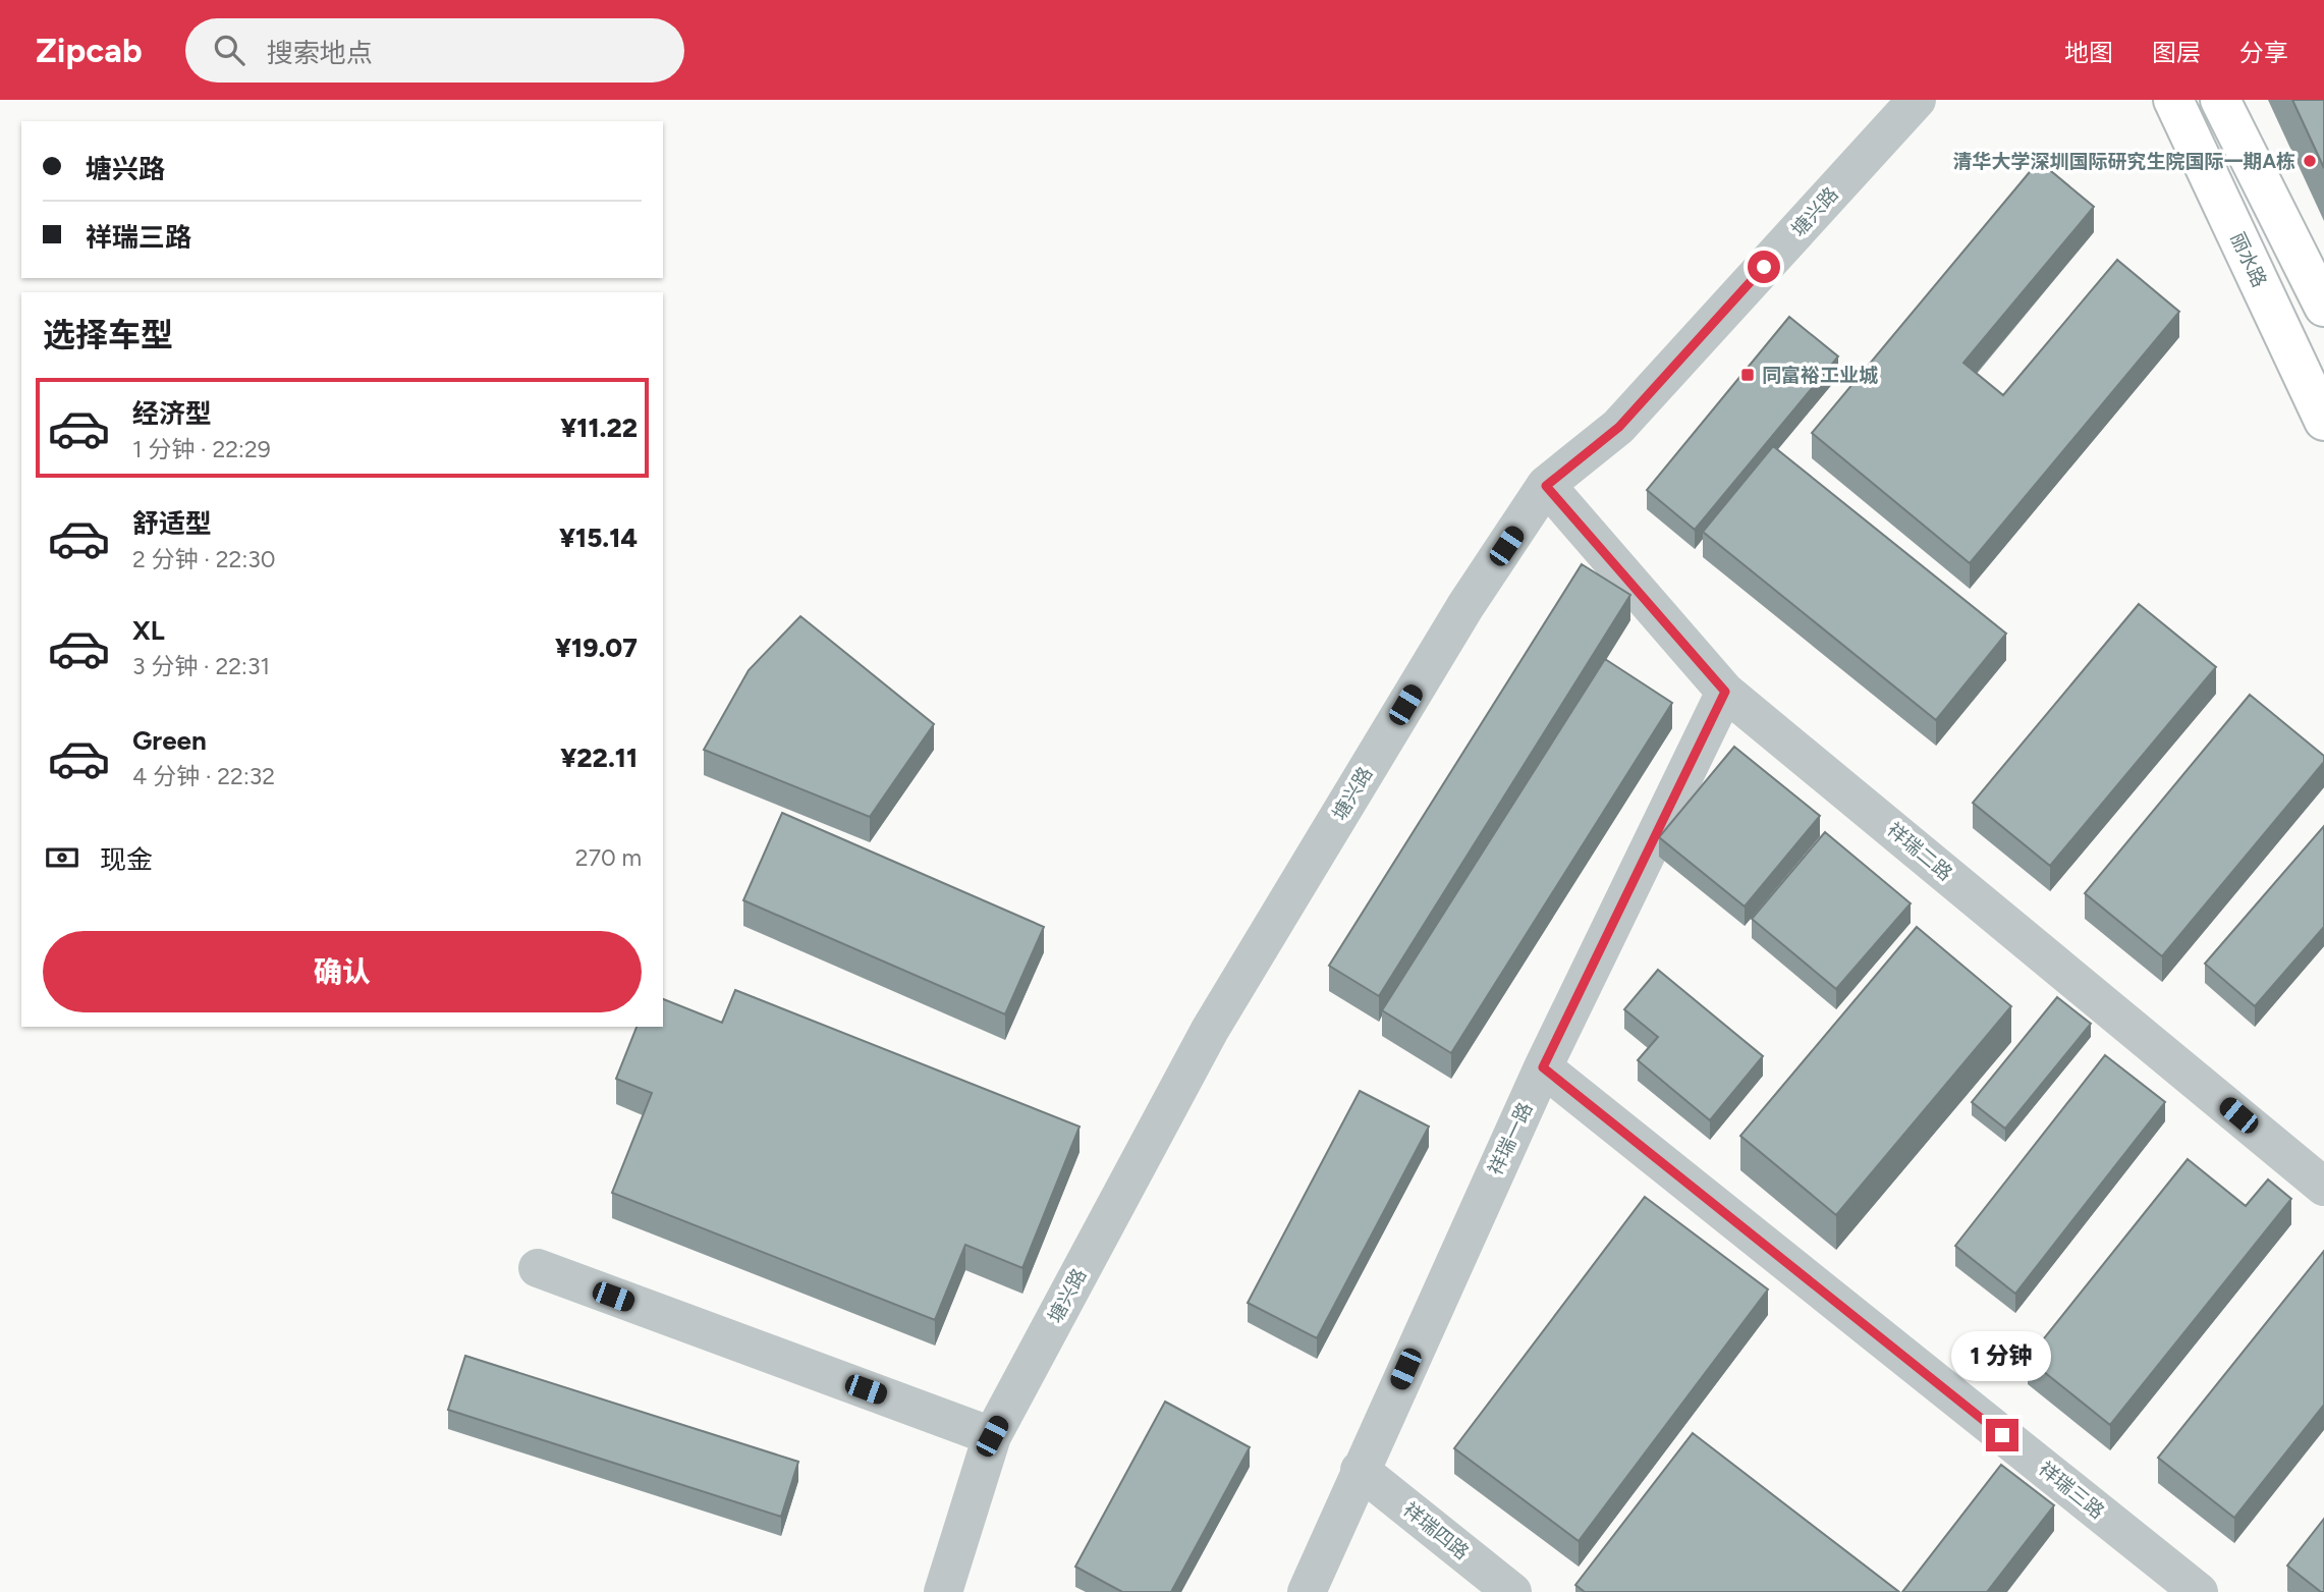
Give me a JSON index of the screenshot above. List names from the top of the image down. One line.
{"streets":{"main road":["丽水路"],"street":["塘兴路","祥瑞二路","祥瑞一路","祥瑞三路","祥瑞四路"]},"crossings":[["塘兴路","祥瑞二路"],["祥瑞二路","祥瑞一路"],["祥瑞一路","祥瑞三路"],["祥瑞一路","祥瑞四路"]],"places":{"other":["清华大学深圳国际研究生院国际一期A栋"],"transit":["同富裕工业城"]},"page":{"header":"Zipcab","search":"搜索地点","nav":["地图","图层","分享"],"banner":["塘兴路","祥瑞三路"],"heading":"选择车型","list":[{"name":"经济型","note":"1 分钟 · 22:29","value":"¥11.22"},{"name":"舒适型","note":"2 分钟 · 22:30","value":"¥15.14"},{"name":"XL","note":"3 分钟 · 22:31","value":"¥19.07"},{"name":"Green","note":"4 分钟 · 22:32","value":"¥22.11"}],"pay":["现金","270 m"],"buttons":"确认","bubble":"1 分钟"}}
